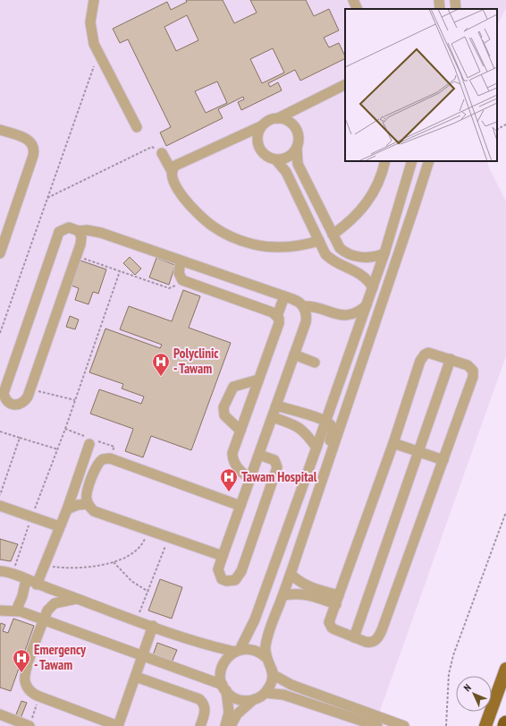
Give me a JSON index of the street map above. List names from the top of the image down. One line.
{"places":{"hospital":["Polyclinic - Tawam","Tawam Hospital","Emergency - Tawam"]},"north":"top left"}
